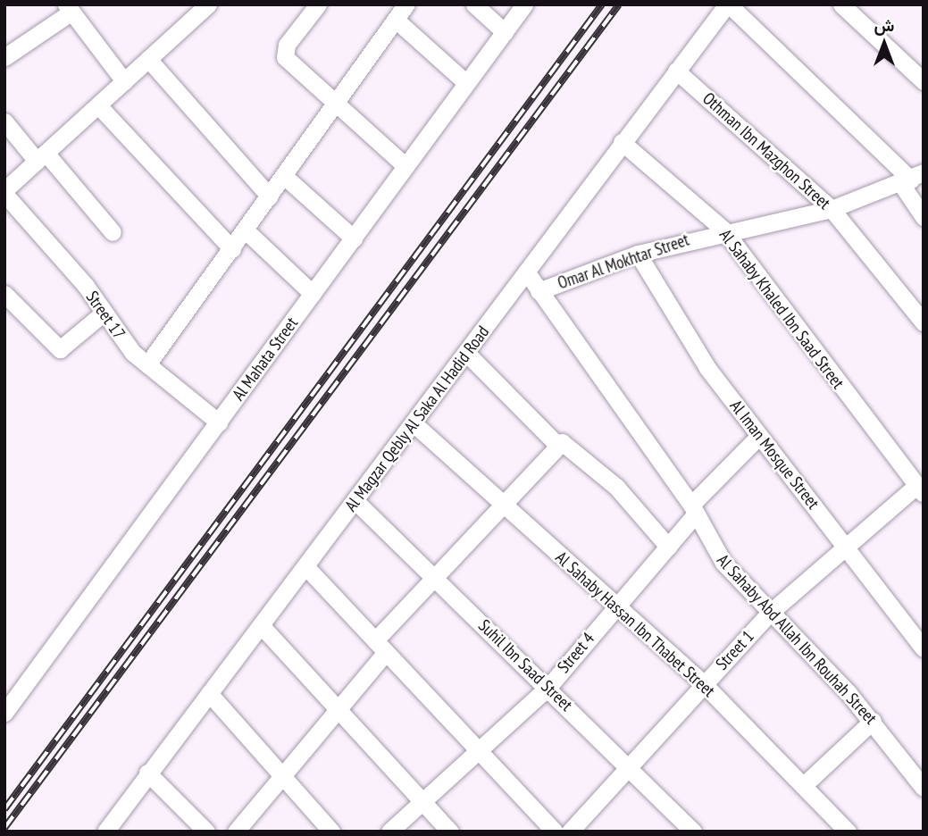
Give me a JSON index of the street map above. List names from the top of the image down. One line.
{"streets":{"street":["Othman Ibn Mazghon Street","Omar Al Mokhtar Street","Al Sahaby Khaled Ibn Saad Street","Street 17","Al Mahata Street","Al Magzar Qebly Al Saka Al Hadid Road","Al Iman Mosque Street","Al Sahaby Hassan Ibn Thabet Street","Al Sahaby Abd Allah Ibn Rouhah Street","Street 1","Street 4","Suhil Ibn Saad Street"]},"crossings":[["Othman Ibn Mazghon Street","Omar Al Mokhtar Street"],["Othman Ibn Mazghon Street","Al Magzar Qebly Al Saka Al Hadid Road"],["Omar Al Mokhtar Street","Al Sahaby Khaled Ibn Saad Street"],["Omar Al Mokhtar Street","Al Iman Mosque Street"],["Omar Al Mokhtar Street","Al Sahaby Abd Allah Ibn Rouhah Street"],["Al Sahaby Khaled Ibn Saad Street","Al Magzar Qebly Al Saka Al Hadid Road"],["Al Sahaby Khaled Ibn Saad Street","Street 1"],["Street 17","Al Mahata Street"],["Al Magzar Qebly Al Saka Al Hadid Road","Al Sahaby Hassan Ibn Thabet Street"],["Al Magzar Qebly Al Saka Al Hadid Road","Al Sahaby Abd Allah Ibn Rouhah Street"],["Al Magzar Qebly Al Saka Al Hadid Road","Suhil Ibn Saad Street"],["Al Iman Mosque Street","Street 1"],["Al Iman Mosque Street","Street 4"],["Al Sahaby Hassan Ibn Thabet Street","Street 1"],["Al Sahaby Hassan Ibn Thabet Street","Street 4"],["Al Sahaby Abd Allah Ibn Rouhah Street","Street 1"],["Al Sahaby Abd Allah Ibn Rouhah Street","Street 4"],["Street 1","Suhil Ibn Saad Street"],["Street 4","Suhil Ibn Saad Street"]],"north":"top"}
